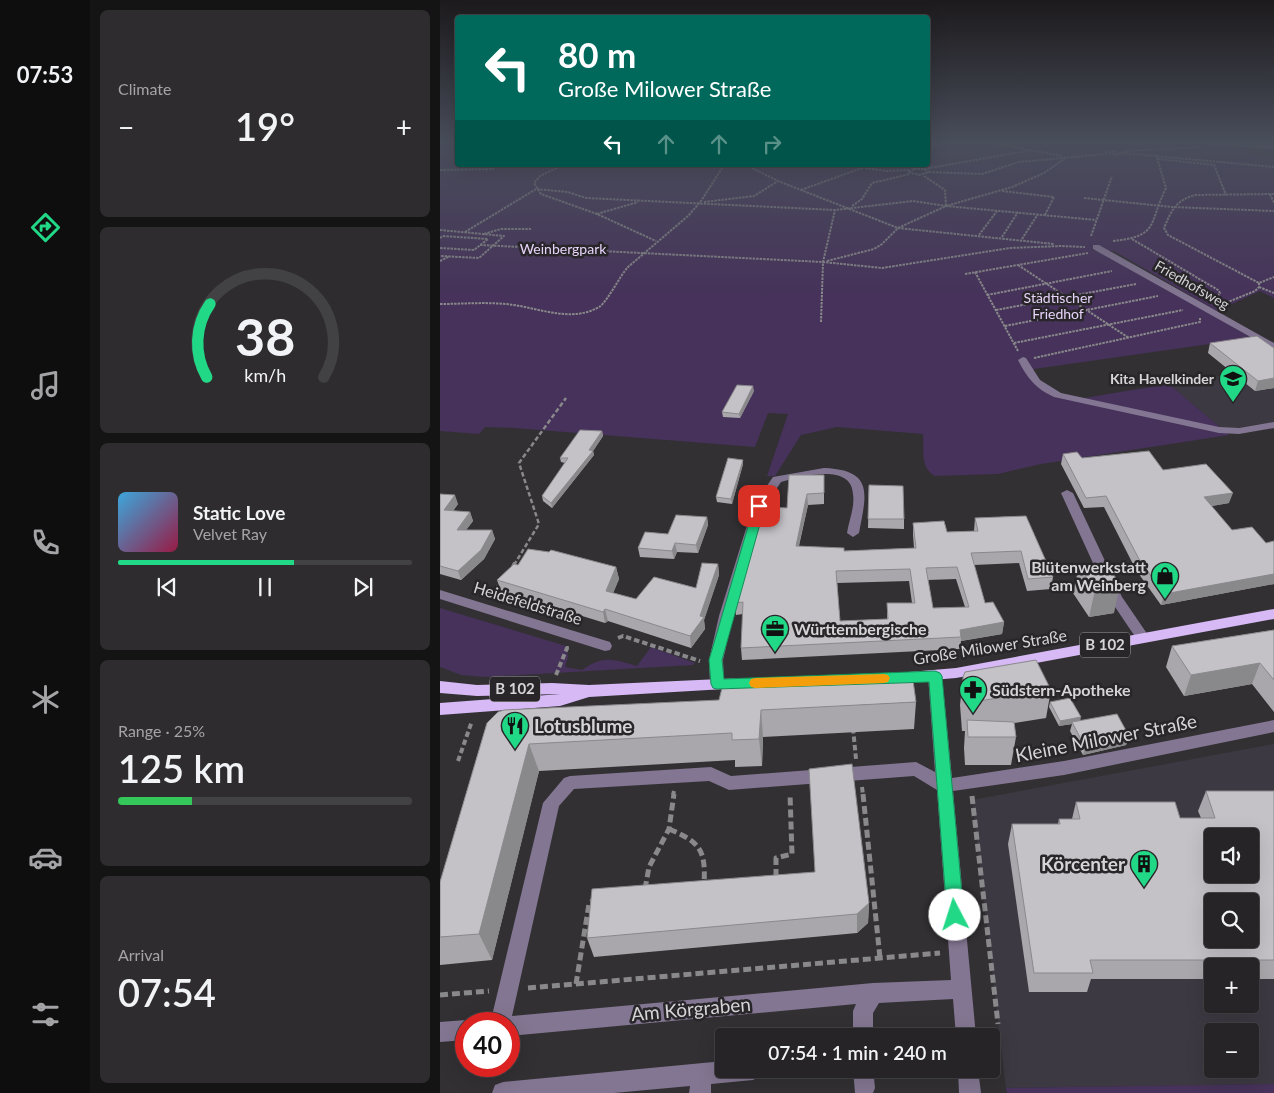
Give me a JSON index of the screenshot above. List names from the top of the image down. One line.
{"streets":{"main road":["B 102","Große Milower Straße"],"street":["Friedhofsweg","Heidefeldstraße","Kleine Milower Straße","Am Körgraben"]},"parks":["Weinbergpark","Städtischer Friedhof"],"places":{"school or university":["Kita Havelkinder"],"shop":["Blütenwerkstatt am Weinberg"],"office":["Württembergische"],"pharmacy":["Südstern-Apotheke"],"restaurant":["Lotusblume"],"building":["Körcenter"]},"page":{"tabs":"07:53","tile":["Climate",["Range · 25%","125 km"],["Arrival","07:54"]],"turn":["80 m","Große Milower Straße"],"heat":["−","19°","+"],"song":["Static Love","Velvet Ray"],"map_buttons":["+","−"],"limit":"40","trip":"07:54 · 1 min · 240 m","gauge":["38","km/h"]}}
